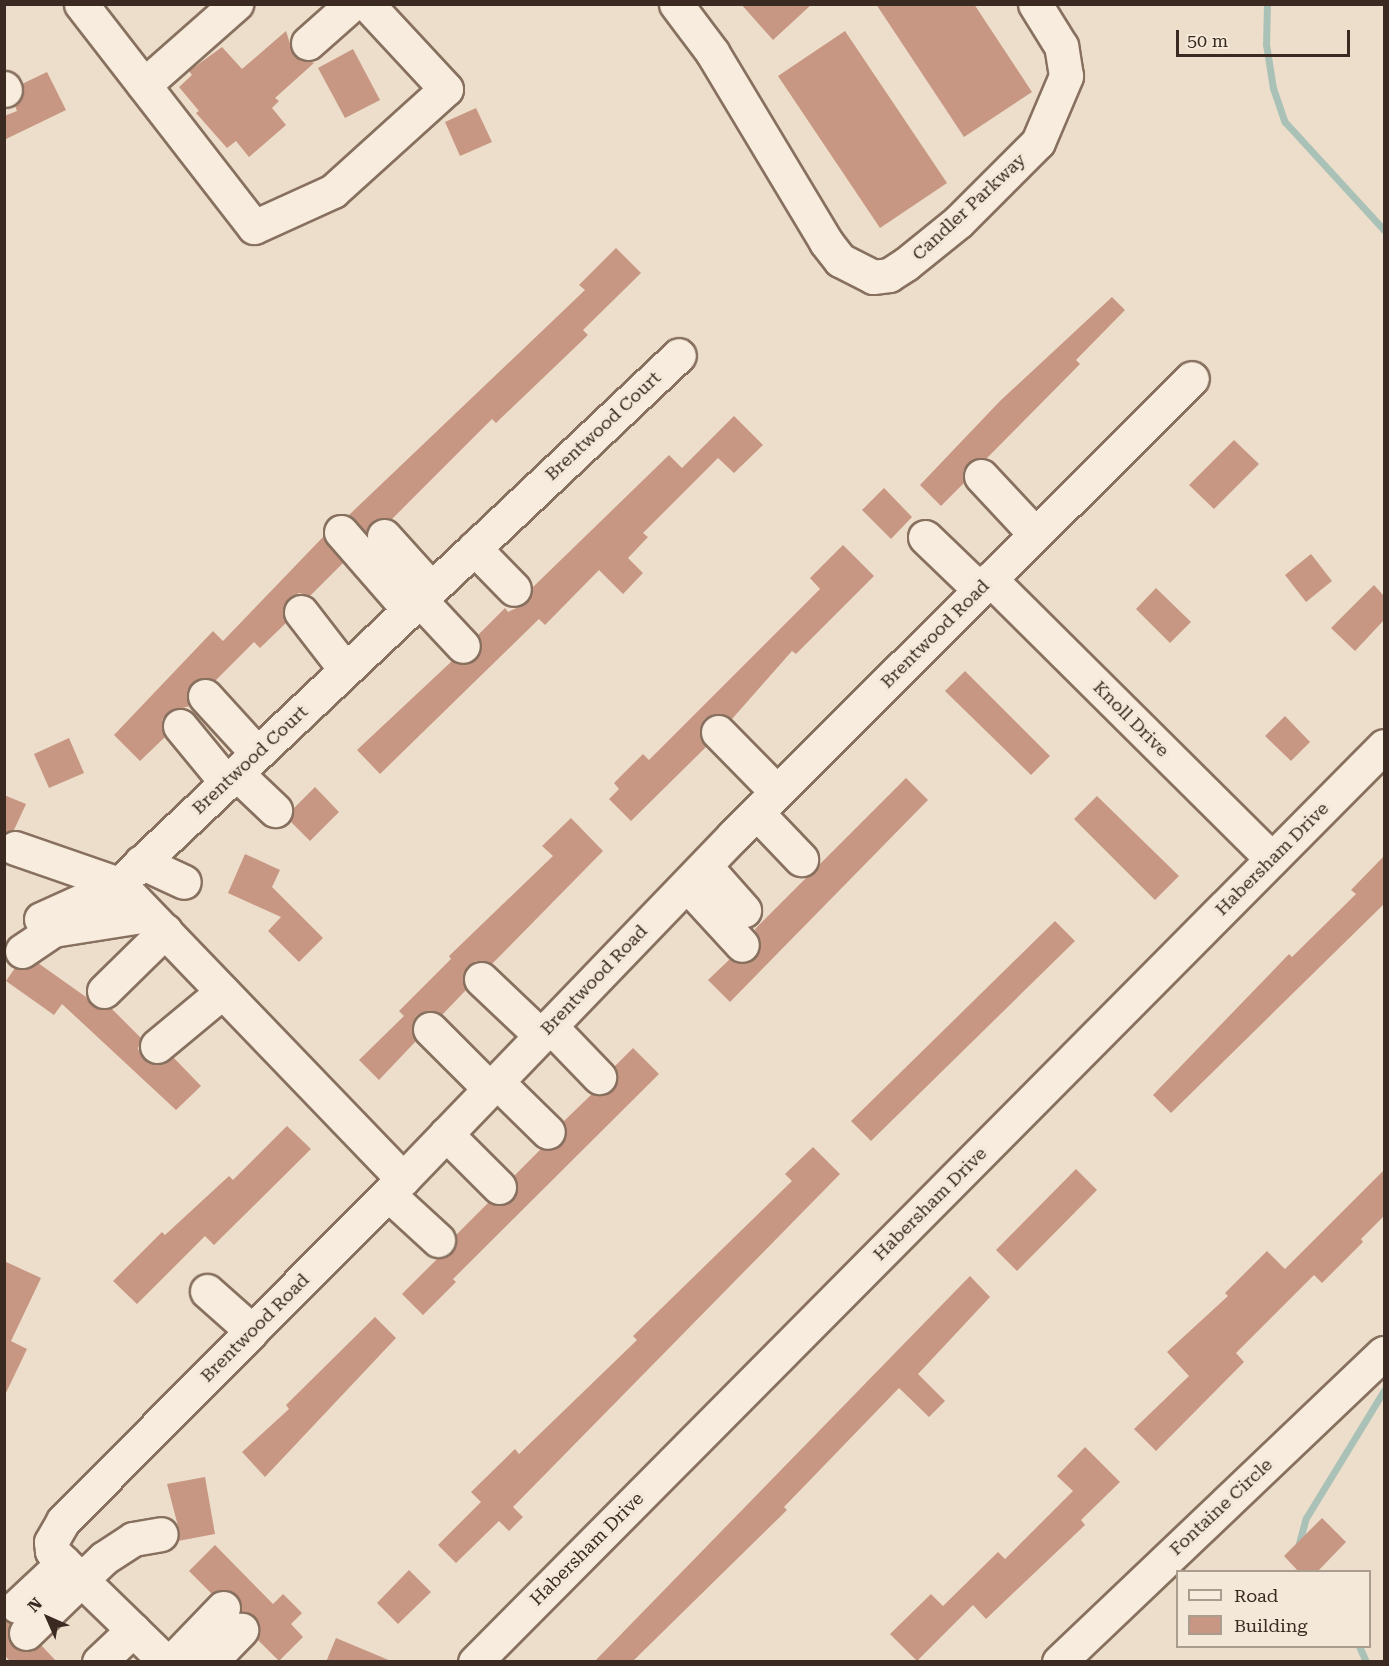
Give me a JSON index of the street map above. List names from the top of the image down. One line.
{"streets":{"street":["Candler Parkway","Brentwood Court","Brentwood Road","Knoll Drive","Habersham Drive","Fontaine Circle"]},"crossings":[["Brentwood Road","Knoll Drive"],["Knoll Drive","Habersham Drive"]],"legend":["Road","Building"],"scale_bar":"50 m","north":"top left"}
